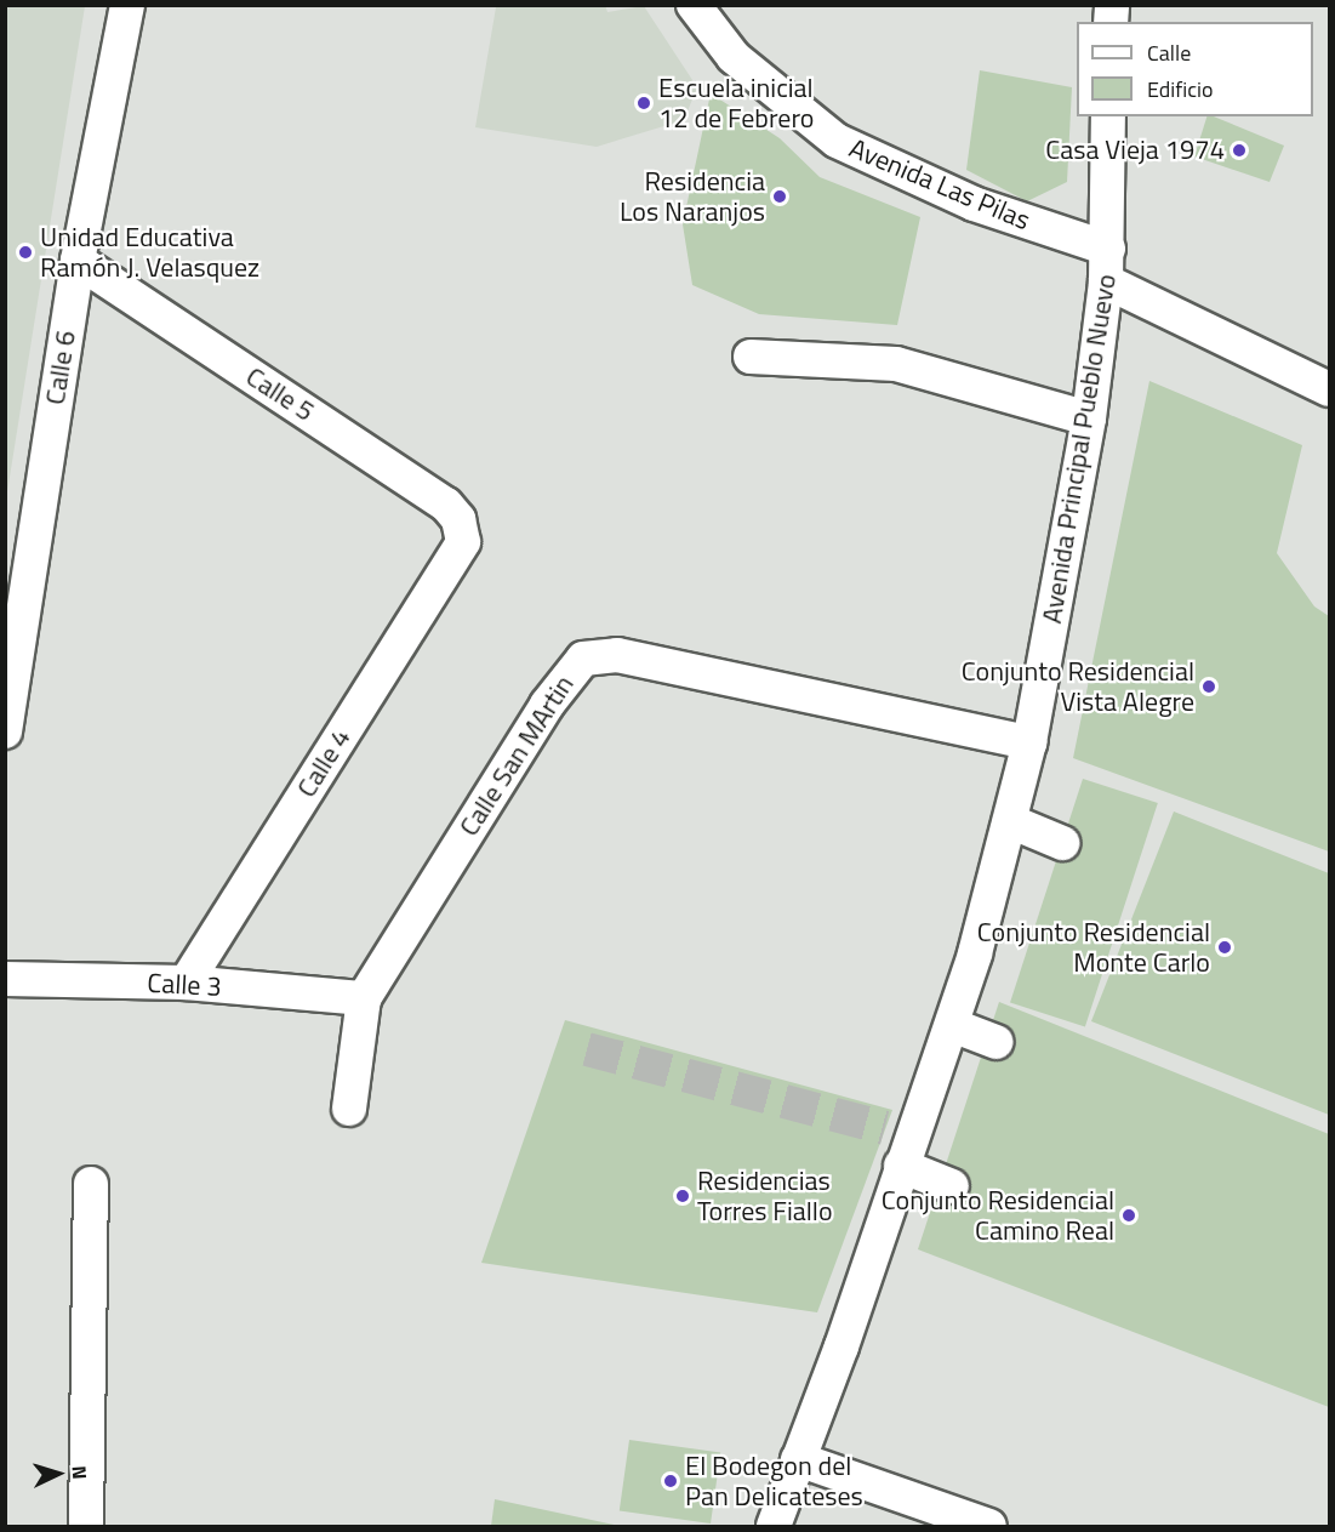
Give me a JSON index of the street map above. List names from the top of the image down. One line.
{"streets":{"street":["Avenida Las Pilas","Calle 6","Calle 5","Avenida Principal Pueblo Nuevo","Calle San MArtin","Calle 4","Calle 3"]},"crossings":[["Avenida Las Pilas","Avenida Principal Pueblo Nuevo"],["Calle 6","Calle 5"],["Calle 5","Calle 4"],["Avenida Principal Pueblo Nuevo","Calle San MArtin"],["Calle San MArtin","Calle 3"],["Calle 4","Calle 3"]],"places":["Escuela inicial 12 de Febrero","Casa Vieja 1974","Residencia Los Naranjos","Unidad Educativa Ramón J. Velasquez","Conjunto Residencial Vista Alegre","Conjunto Residencial Monte Carlo","Residencias Torres Fiallo","Conjunto Residencial Camino Real","El Bodegon del Pan Delicateses"],"legend":["Calle","Edificio"],"north":"right"}
